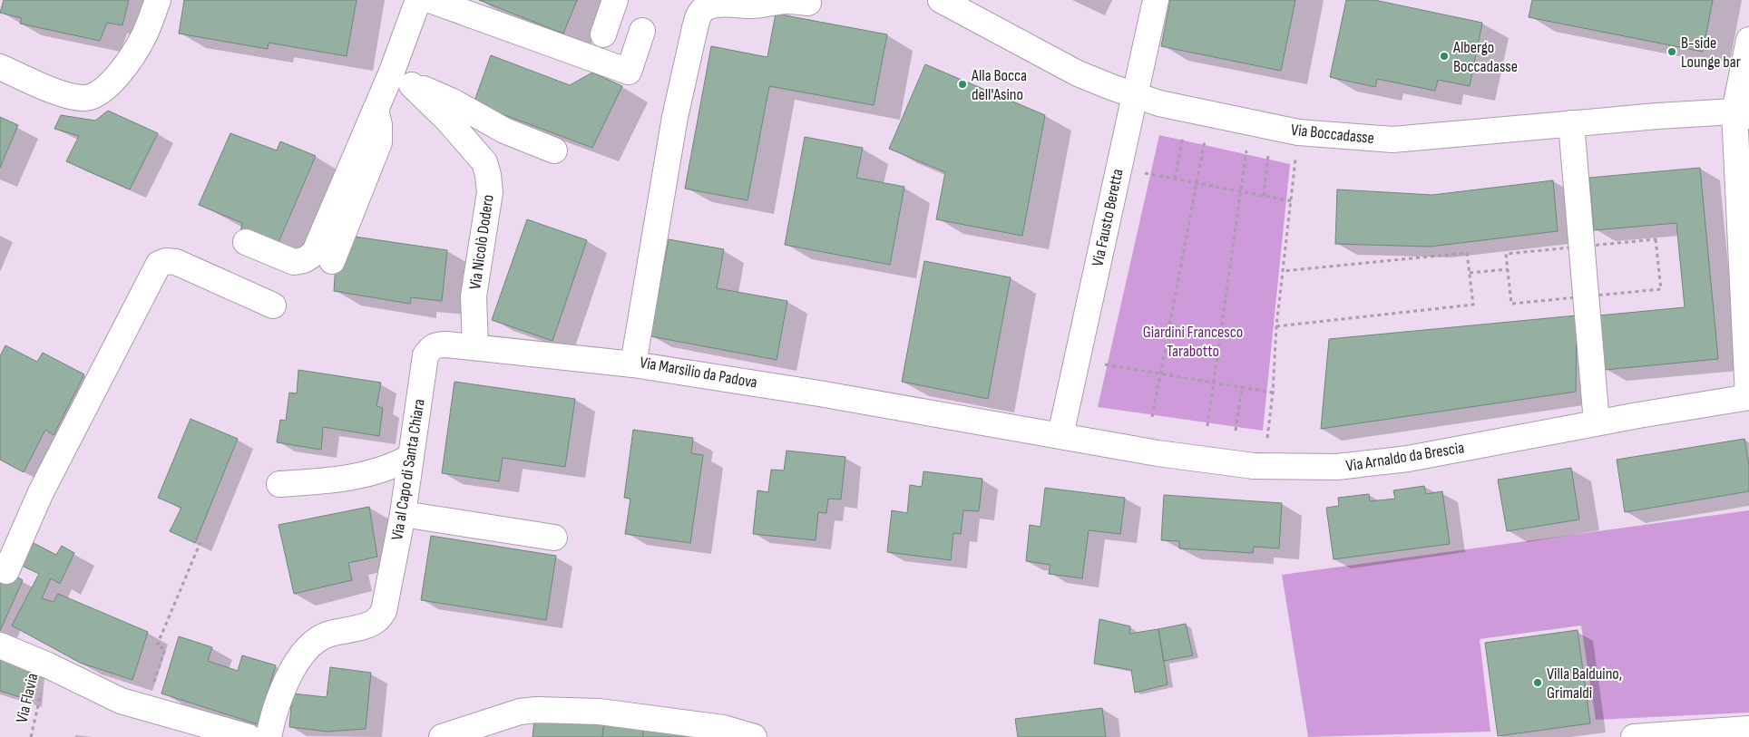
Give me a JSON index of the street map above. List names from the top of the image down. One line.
{"streets":{"street":["Via Boccadasse","Via Fausto Beretta","Via Nicolò Dodero","Via Marsilio da Padova","Via Arnaldo da Brescia","Via al Capo di Santa Chiara"],"path":["Via Flavia"]},"crossings":[["Via Boccadasse","Via Fausto Beretta"],["Via Fausto Beretta","Via Marsilio da Padova"],["Via Fausto Beretta","Via Arnaldo da Brescia"],["Via Nicolò Dodero","Via al Capo di Santa Chiara"],["Via Marsilio da Padova","Via Arnaldo da Brescia"],["Via Marsilio da Padova","Via al Capo di Santa Chiara"]],"parks":["Giardini Francesco Tarabotto"],"places":["B-side Lounge bar","Albergo Boccadasse","Alla Bocca dell'Asino","Villa Balduino, Grimaldi"]}
